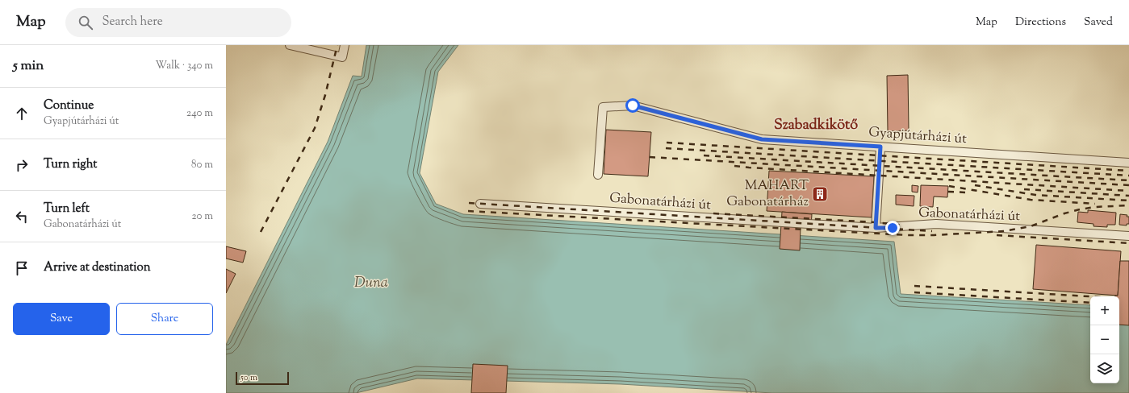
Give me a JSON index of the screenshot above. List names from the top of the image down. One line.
{"streets":{"lane":["Gyapjútárházi út","Gabonatárházi út"]},"districts":["Szabadkikötő"],"water":["Duna"],"places":{"building":["MAHART Gabonatárház"]},"scale_bar":"50 m","page":{"header":"Map","search":"Search here","nav":["Map","Directions","Saved"],"heading":["5 min","Walk · 340 m"],"list":[["Continue","Gyapjútárházi út","240 m"],["Turn right","80 m"],["Turn left","Gabonatárházi út","20 m"],"Arrive at destination"],"buttons":["Save","Share"],"map_buttons":["+","−"],"scale":"50 m"}}
